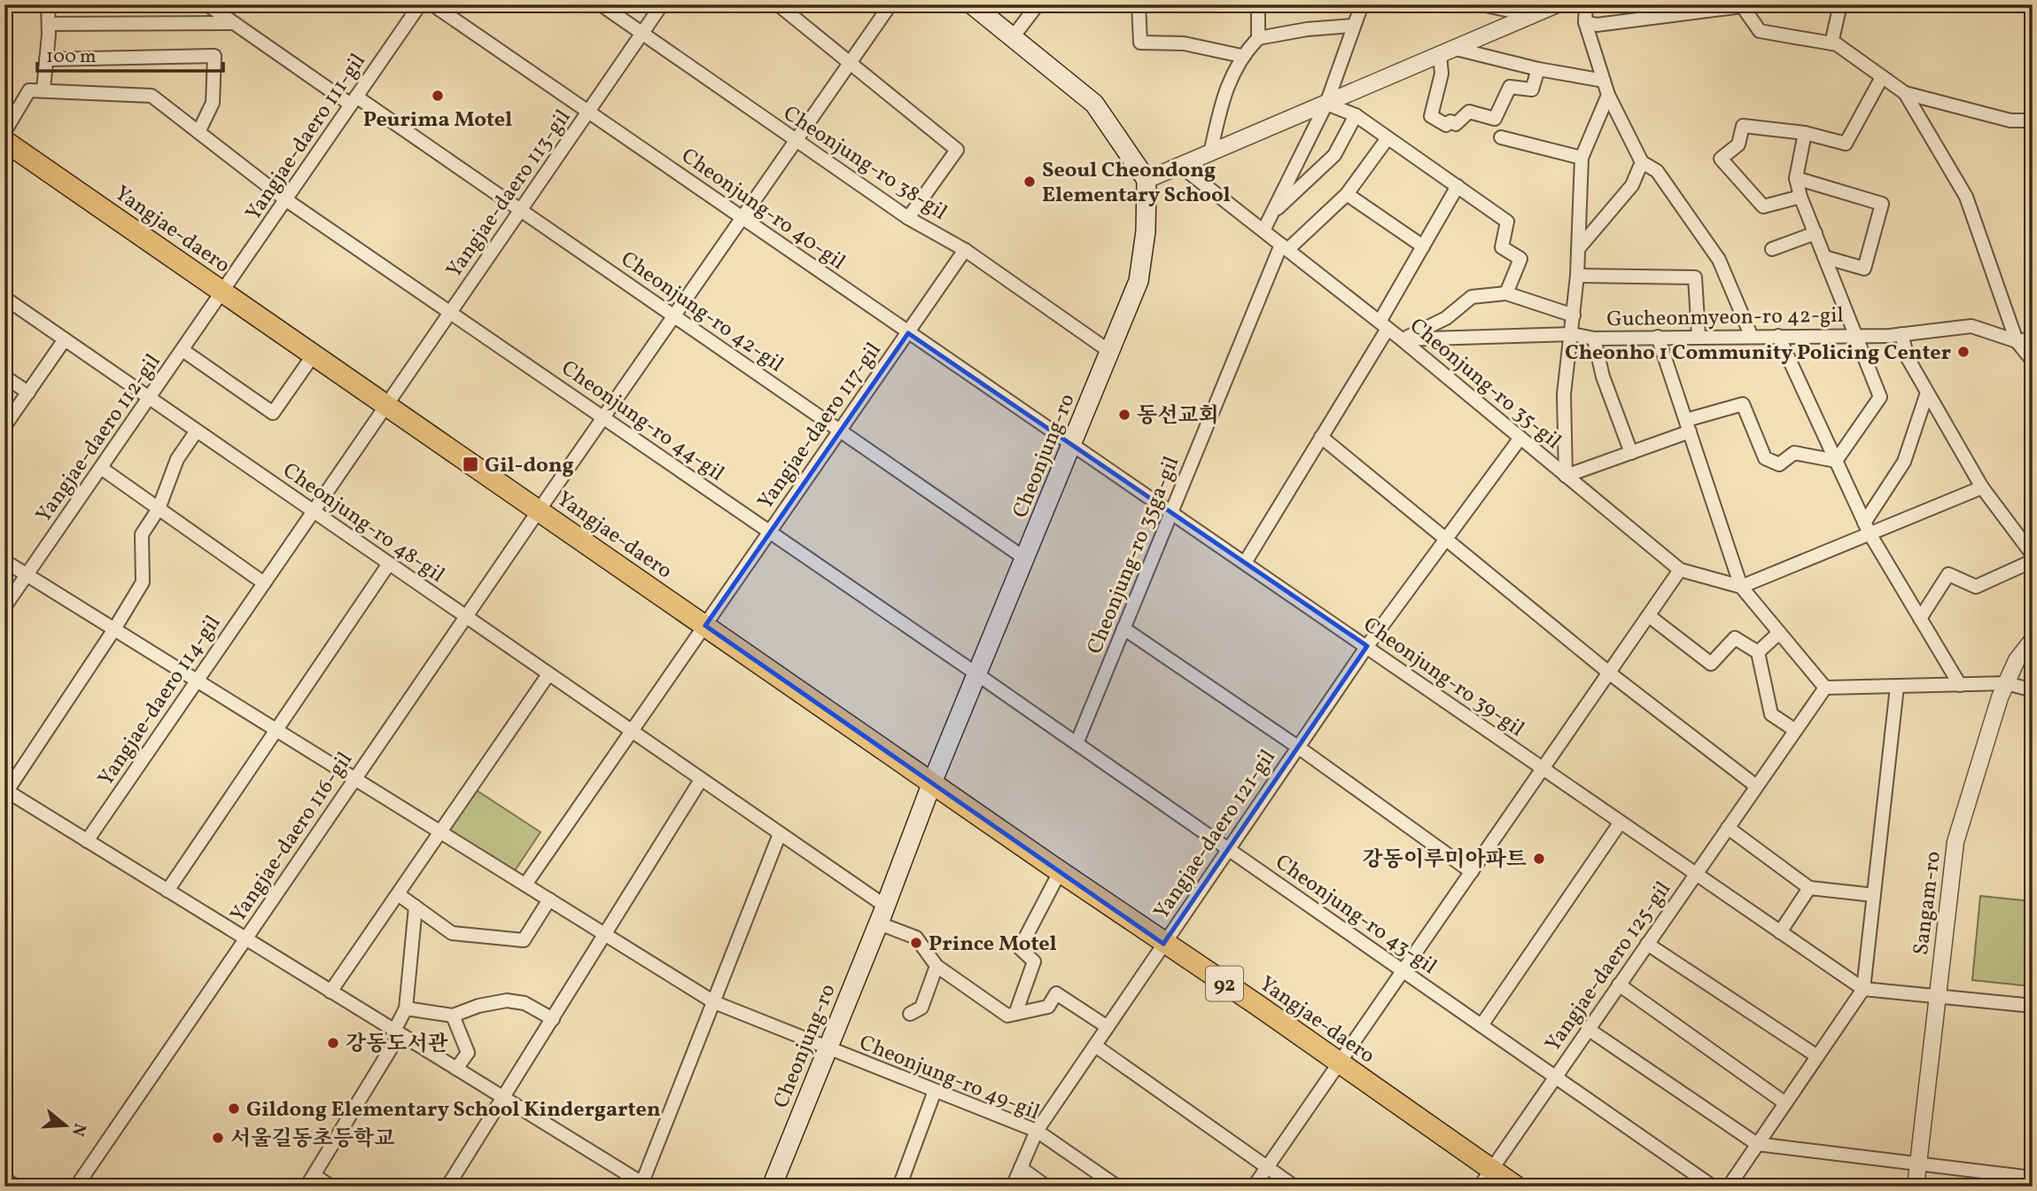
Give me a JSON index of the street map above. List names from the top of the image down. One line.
{"streets":{"main road":["Yangjae-daero","Cheonjung-ro","92"],"street":["Yangjae-daero 111-gil","Cheonjung-ro 38-gil","Yangjae-daero 113-gil","Cheonjung-ro 40-gil","Cheonjung-ro 42-gil","Gucheonmyeon-ro 42-gil","Cheonjung-ro 35-gil","Cheonjung-ro 44-gil","Yangjae-daero 117-gil","Yangjae-daero 112-gil","Cheonjung-ro 48-gil","Cheonjung-ro 35ga-gil","Cheonjung-ro 39-gil","Yangjae-daero 114-gil","Yangjae-daero 121-gil","Yangjae-daero 116-gil","Sangam-ro","Cheonjung-ro 43-gil","Yangjae-daero 125-gil","Cheonjung-ro 49-gil"]},"crossings":[["Yangjae-daero 111-gil","Yangjae-daero"],["Yangjae-daero 111-gil","Cheonjung-ro 42-gil"],["Yangjae-daero 111-gil","Cheonjung-ro 44-gil"],["Yangjae-daero 111-gil","Yangjae-daero 112-gil"],["Cheonjung-ro 38-gil","Yangjae-daero 113-gil"],["Cheonjung-ro 38-gil","Yangjae-daero 117-gil"],["Cheonjung-ro 38-gil","Cheonjung-ro"],["Cheonjung-ro 38-gil","Yangjae-daero 116-gil"],["Yangjae-daero 113-gil","Cheonjung-ro 40-gil"],["Yangjae-daero 113-gil","Yangjae-daero"],["Yangjae-daero 113-gil","Cheonjung-ro 42-gil"],["Yangjae-daero 113-gil","Cheonjung-ro 44-gil"],["Yangjae-daero 113-gil","Yangjae-daero 114-gil"],["Cheonjung-ro 40-gil","Yangjae-daero 117-gil"],["Cheonjung-ro 40-gil","Cheonjung-ro"],["Cheonjung-ro 40-gil","Cheonjung-ro 39-gil"],["Cheonjung-ro 40-gil","Yangjae-daero 116-gil"],["Yangjae-daero","Yangjae-daero 117-gil"],["Yangjae-daero","Yangjae-daero 112-gil"],["Yangjae-daero","Cheonjung-ro"],["Yangjae-daero","Yangjae-daero 114-gil"],["Yangjae-daero","Yangjae-daero 121-gil"],["Yangjae-daero","Yangjae-daero 116-gil"],["Yangjae-daero","Yangjae-daero 125-gil"],["Cheonjung-ro 42-gil","Yangjae-daero 117-gil"],["Cheonjung-ro 42-gil","Cheonjung-ro"],["Cheonjung-ro 42-gil","Yangjae-daero 116-gil"],["Gucheonmyeon-ro 42-gil","Cheonjung-ro 35-gil"],["Cheonjung-ro 35-gil","Cheonjung-ro 35ga-gil"],["Cheonjung-ro 35-gil","Yangjae-daero 121-gil"],["Cheonjung-ro 44-gil","Yangjae-daero 117-gil"],["Cheonjung-ro 44-gil","Cheonjung-ro"],["Cheonjung-ro 44-gil","Yangjae-daero 116-gil"],["Cheonjung-ro 44-gil","Cheonjung-ro 43-gil"],["Yangjae-daero 112-gil","Cheonjung-ro 48-gil"],["Yangjae-daero 112-gil","Cheonjung-ro 49-gil"],["Cheonjung-ro","Cheonjung-ro 48-gil"],["Cheonjung-ro","Cheonjung-ro 39-gil"],["Cheonjung-ro","Cheonjung-ro 43-gil"],["Cheonjung-ro","Cheonjung-ro 49-gil"],["Cheonjung-ro 48-gil","Yangjae-daero 114-gil"],["Cheonjung-ro 48-gil","Yangjae-daero 116-gil"],["Cheonjung-ro 35ga-gil","Cheonjung-ro 39-gil"],["Cheonjung-ro 35ga-gil","Yangjae-daero 121-gil"],["Cheonjung-ro 35ga-gil","Cheonjung-ro 43-gil"],["Cheonjung-ro 39-gil","Yangjae-daero 121-gil"],["Cheonjung-ro 39-gil","Sangam-ro"],["Cheonjung-ro 39-gil","Yangjae-daero 125-gil"],["Yangjae-daero 114-gil","Cheonjung-ro 49-gil"],["Yangjae-daero 121-gil","Cheonjung-ro 43-gil"],["Yangjae-daero 121-gil","Cheonjung-ro 49-gil"],["Yangjae-daero 116-gil","Cheonjung-ro 49-gil"],["Cheonjung-ro 43-gil","Yangjae-daero 125-gil"]],"places":{"other":["Peurima Motel","Seoul Cheondong Elementary School","Cheonho 1 Community Policing Center","동선교회","강동이루미아파트","Prince Motel","강동도서관","Gildong Elementary School Kindergarten","서울길동초등학교"],"transit":["Gil-dong"]},"scale_bar":"100 m","north":"right"}
